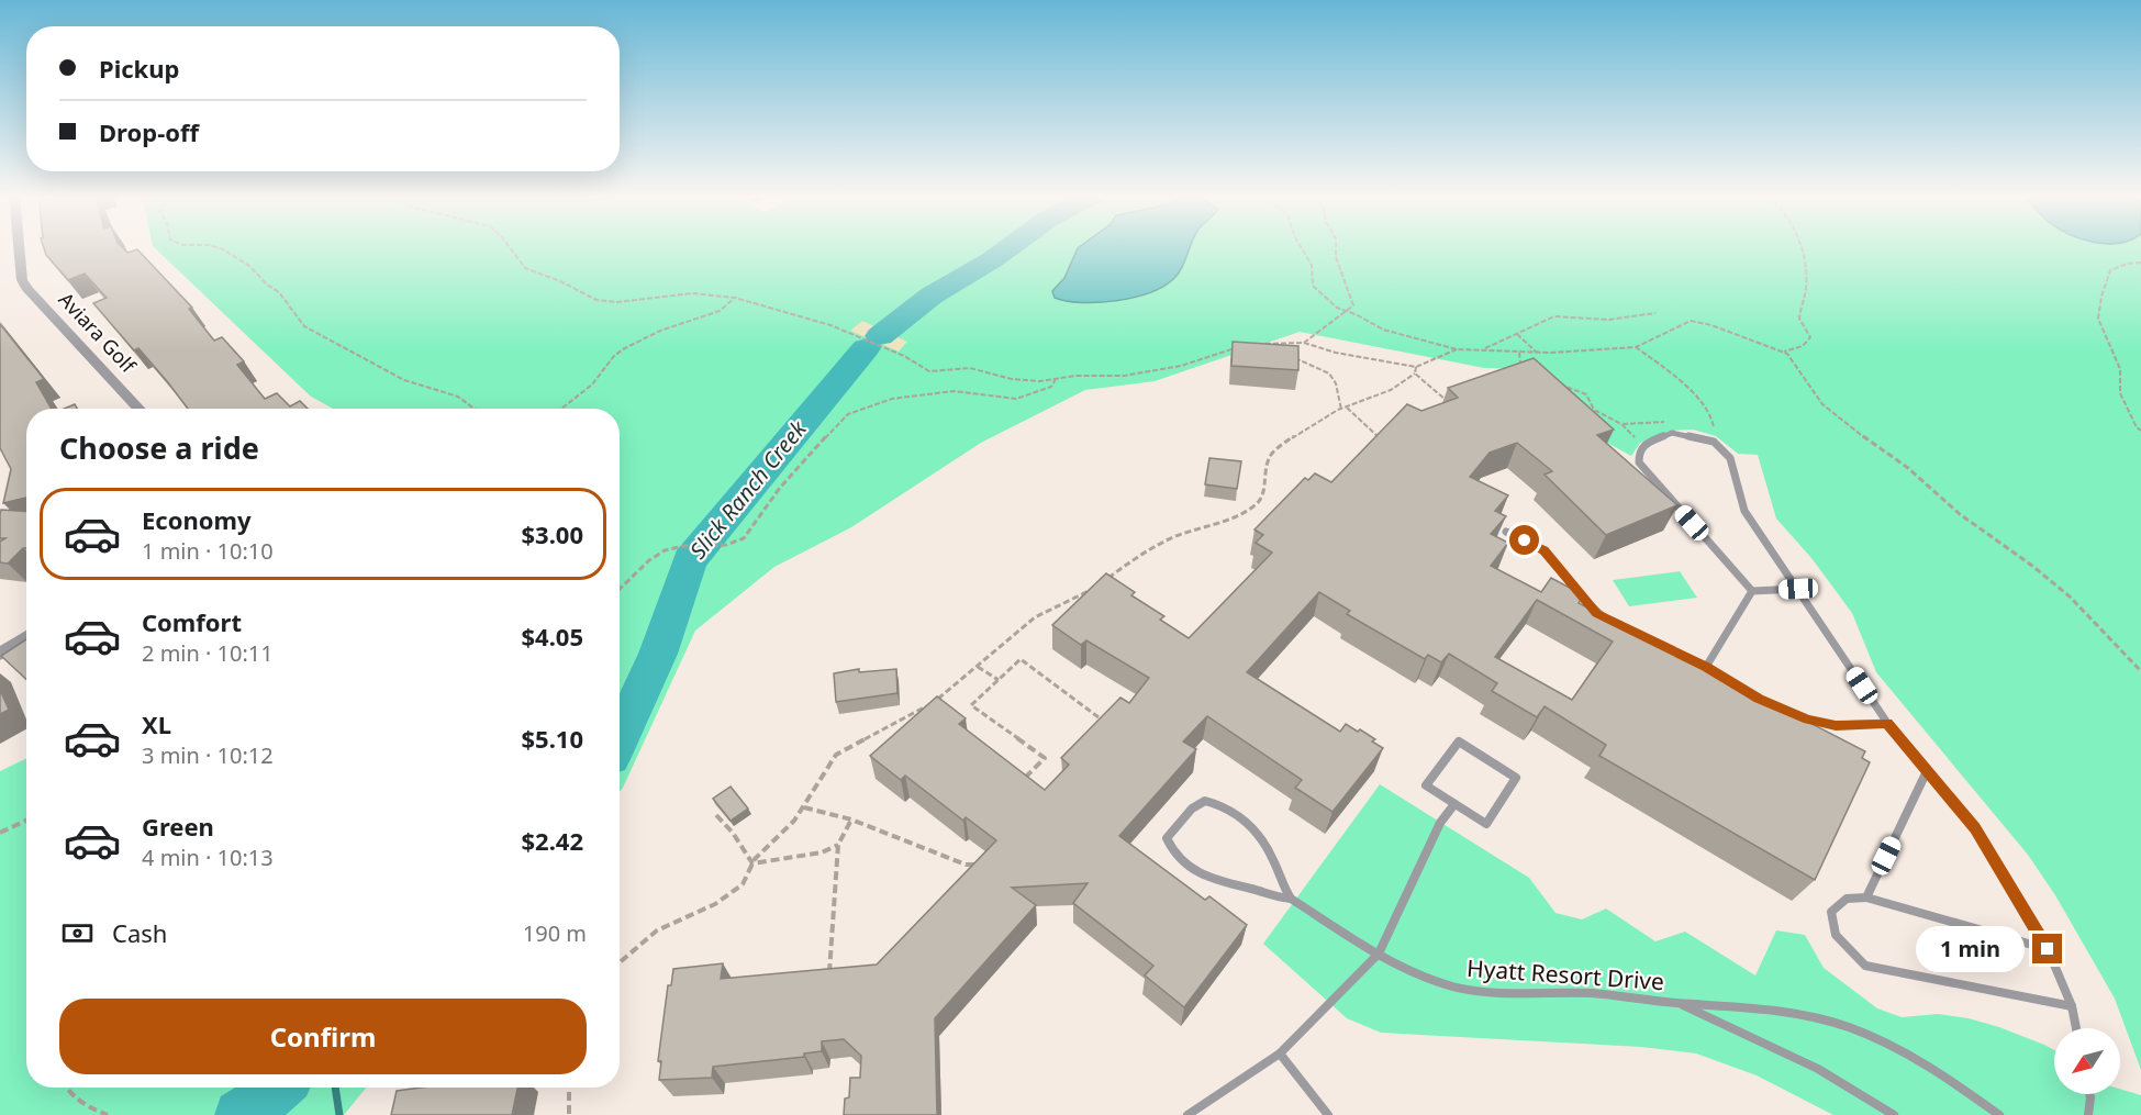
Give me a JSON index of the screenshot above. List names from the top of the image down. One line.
{"streets":{"street":["Aviara Golf"],"lane":["Hyatt Resort Drive"]},"water":["Slick Ranch Creek"],"north":"bottom left","page":{"banner":["Pickup","Drop-off"],"heading":"Choose a ride","list":[{"name":"Economy","note":"1 min · 10:10","value":"$3.00"},{"name":"Comfort","note":"2 min · 10:11","value":"$4.05"},{"name":"XL","note":"3 min · 10:12","value":"$5.10"},{"name":"Green","note":"4 min · 10:13","value":"$2.42"}],"pay":["Cash","190 m"],"bubble":"1 min","buttons":"Confirm"}}
